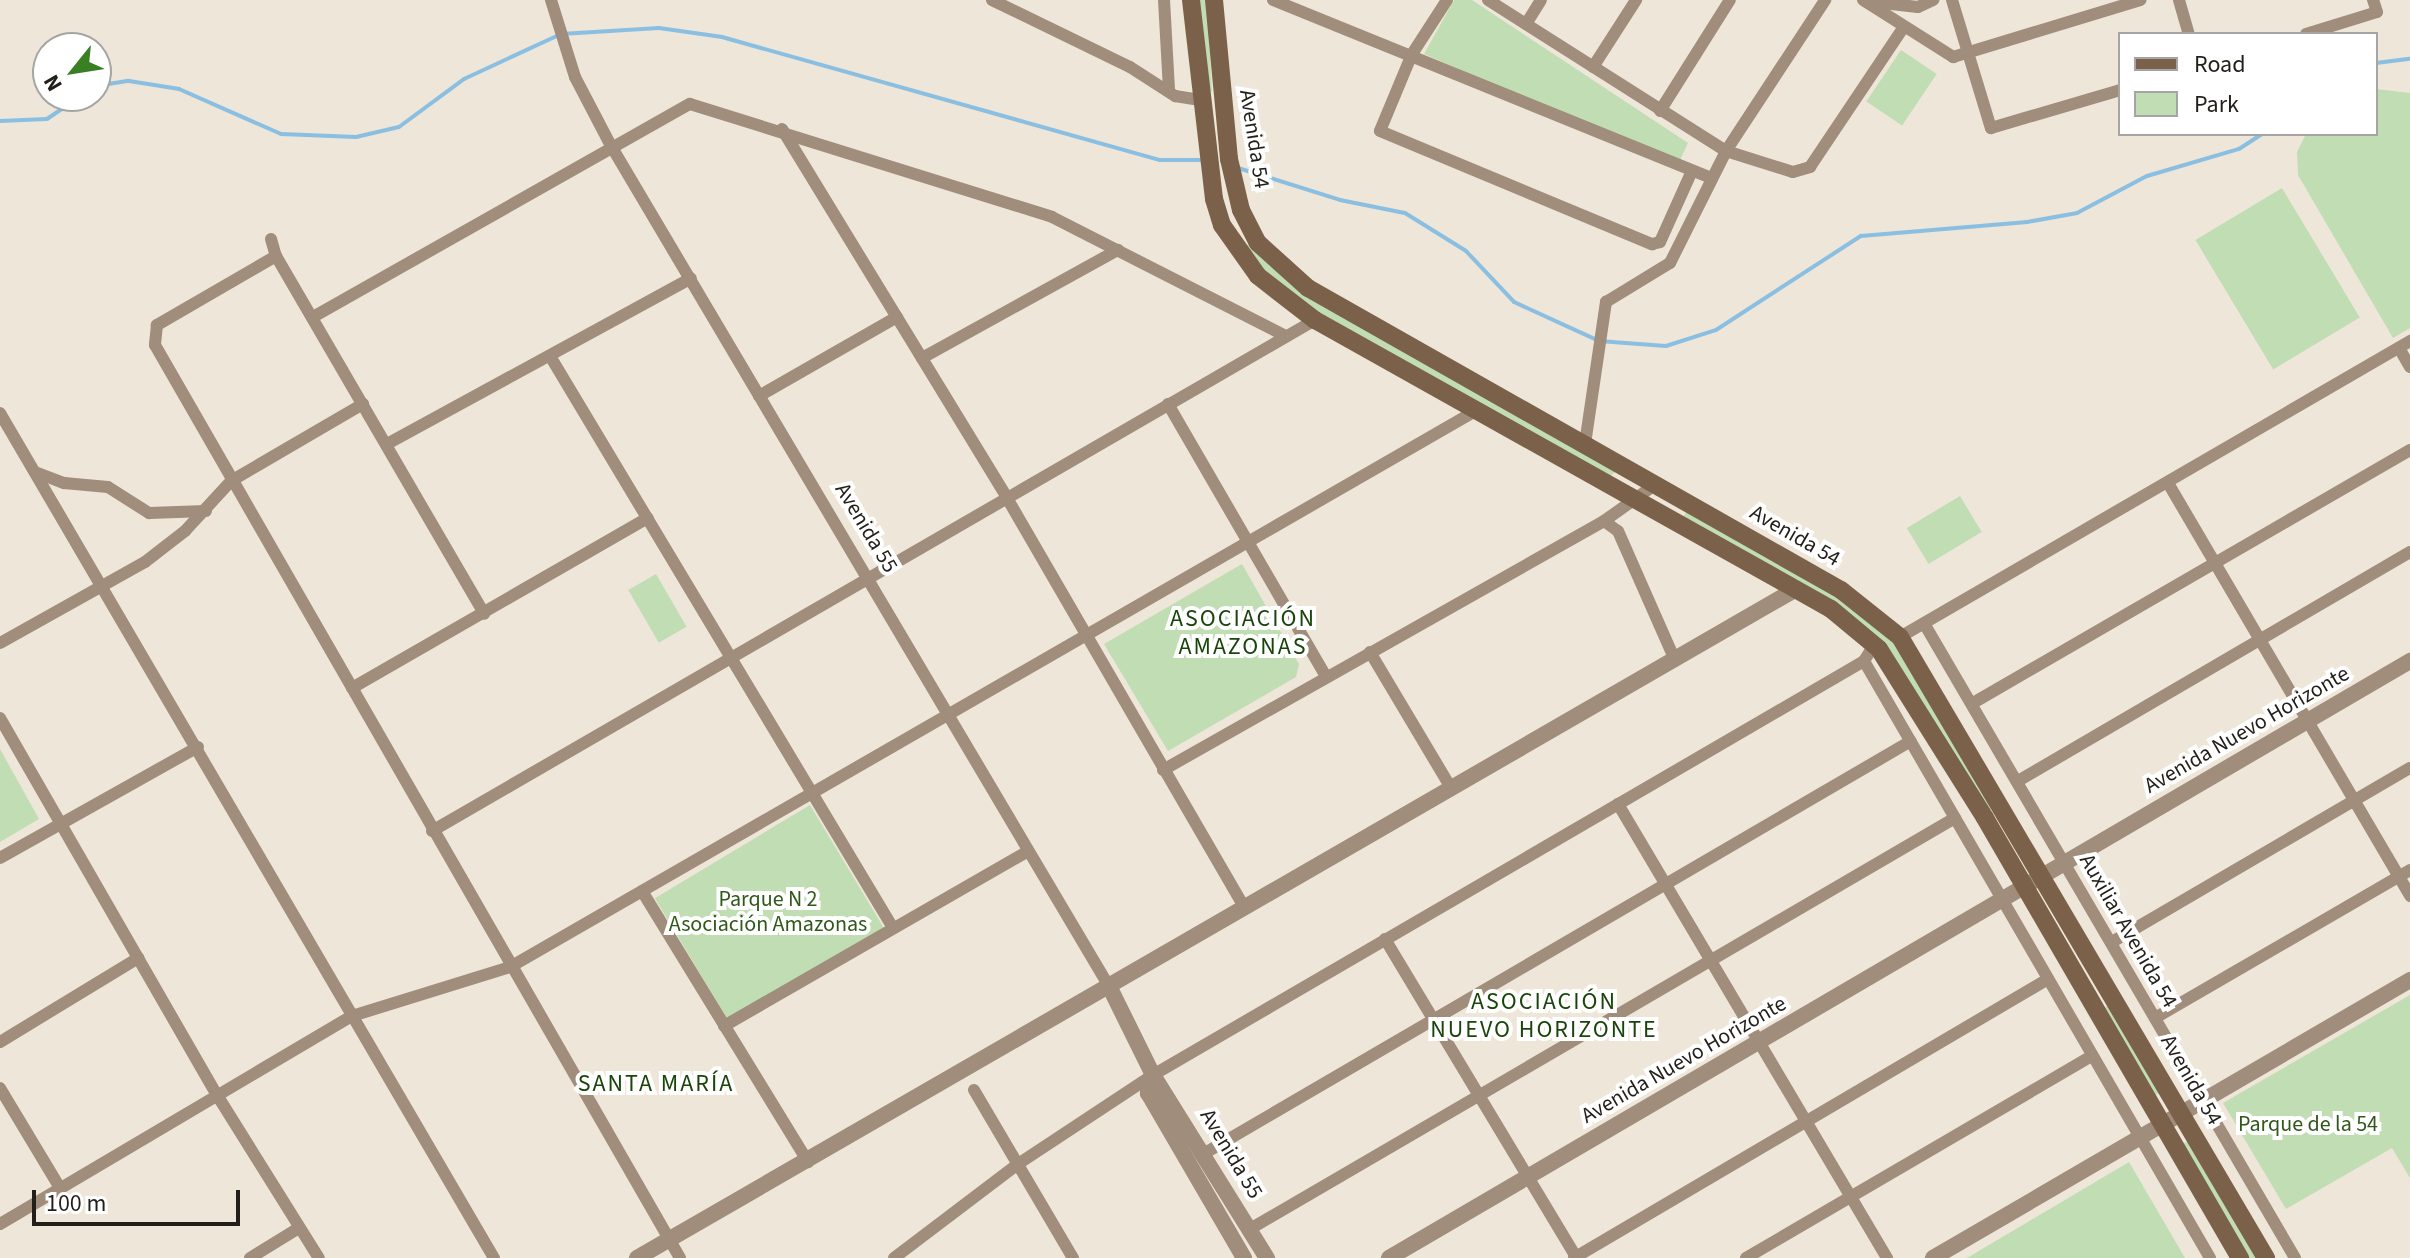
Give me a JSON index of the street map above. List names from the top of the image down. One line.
{"streets":{"main road":["Avenida 54"],"street":["Avenida 55","Avenida Nuevo Horizonte","Auxiliar Avenida 54"]},"crossings":[["Avenida 54","Avenida Nuevo Horizonte"],["Avenida Nuevo Horizonte","Auxiliar Avenida 54"]],"districts":["ASOCIACIÓN AMAZONAS","ASOCIACIÓN NUEVO HORIZONTE","SANTA MARÍA"],"parks":["Parque N 2 Asociación Amazonas","Parque de la 54"],"legend":["Road","Park"],"scale_bar":"100 m","north":"bottom left"}
